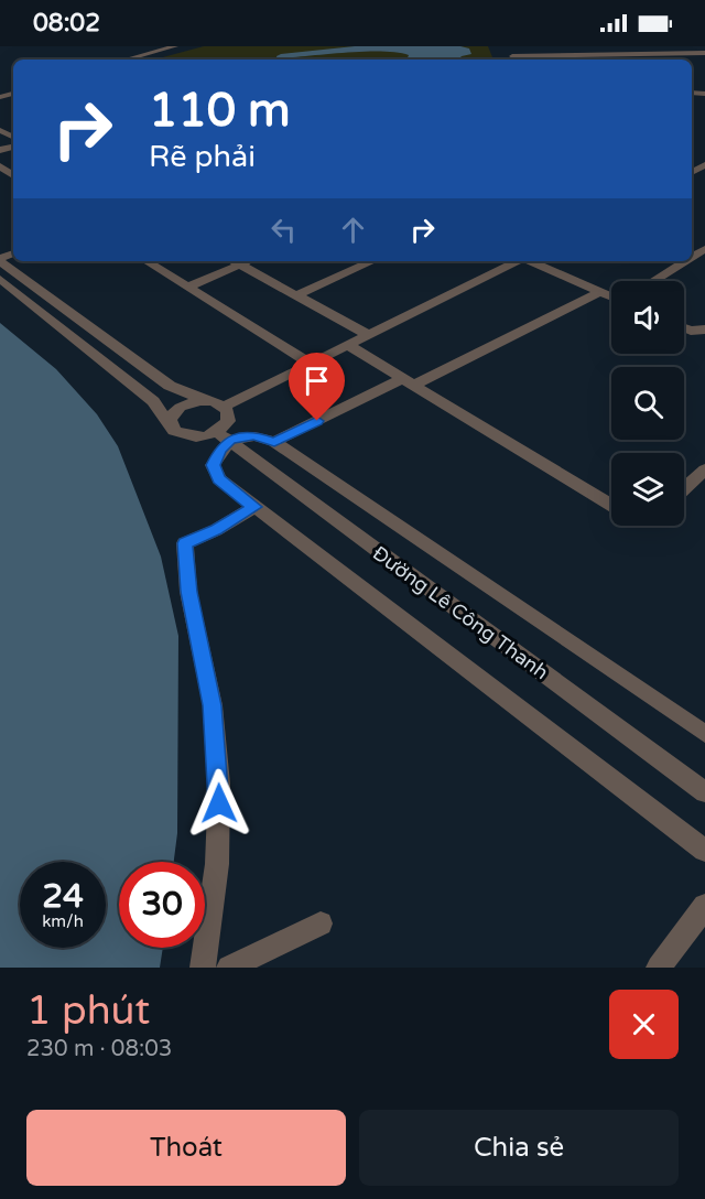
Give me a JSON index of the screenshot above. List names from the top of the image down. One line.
{"streets":{"street":["Đường Lê Công Thanh"]},"page":{"status":"08:02","turn":["110 m","Rẽ phải"],"speed":"24 km/h","limit":"30","heading":["1 phút","230 m · 08:03"],"buttons":["Thoát","Chia sẻ"]}}
